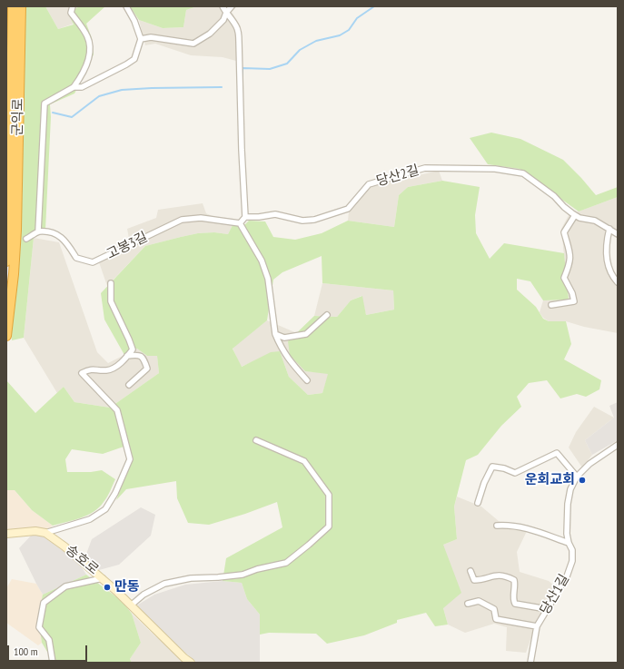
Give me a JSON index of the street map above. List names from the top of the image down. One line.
{"streets":{"highway":["군익로"],"main road":["송호로"],"street":["당산2길","고봉3길","당산1길"]},"places":["운회교회","만동"],"scale_bar":"100 m"}
